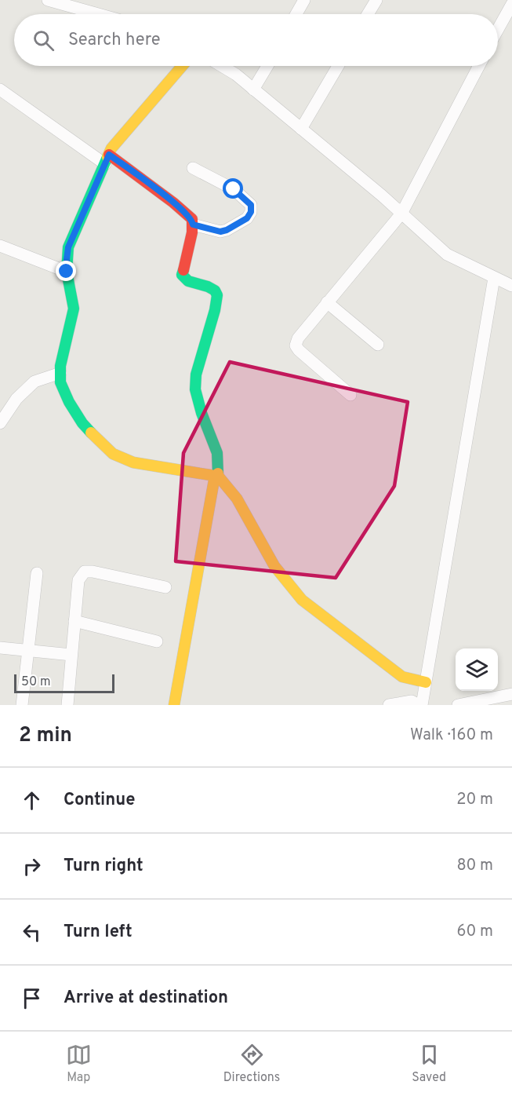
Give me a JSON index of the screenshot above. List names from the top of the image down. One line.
{"scale_bar":"50 m","page":{"search":"Search here","scale":"50 m","heading":["2 min","Walk · 160 m"],"list":[["Continue","20 m"],["Turn right","80 m"],["Turn left","60 m"],"Arrive at destination"],"nav":["Map","Directions","Saved"]}}
